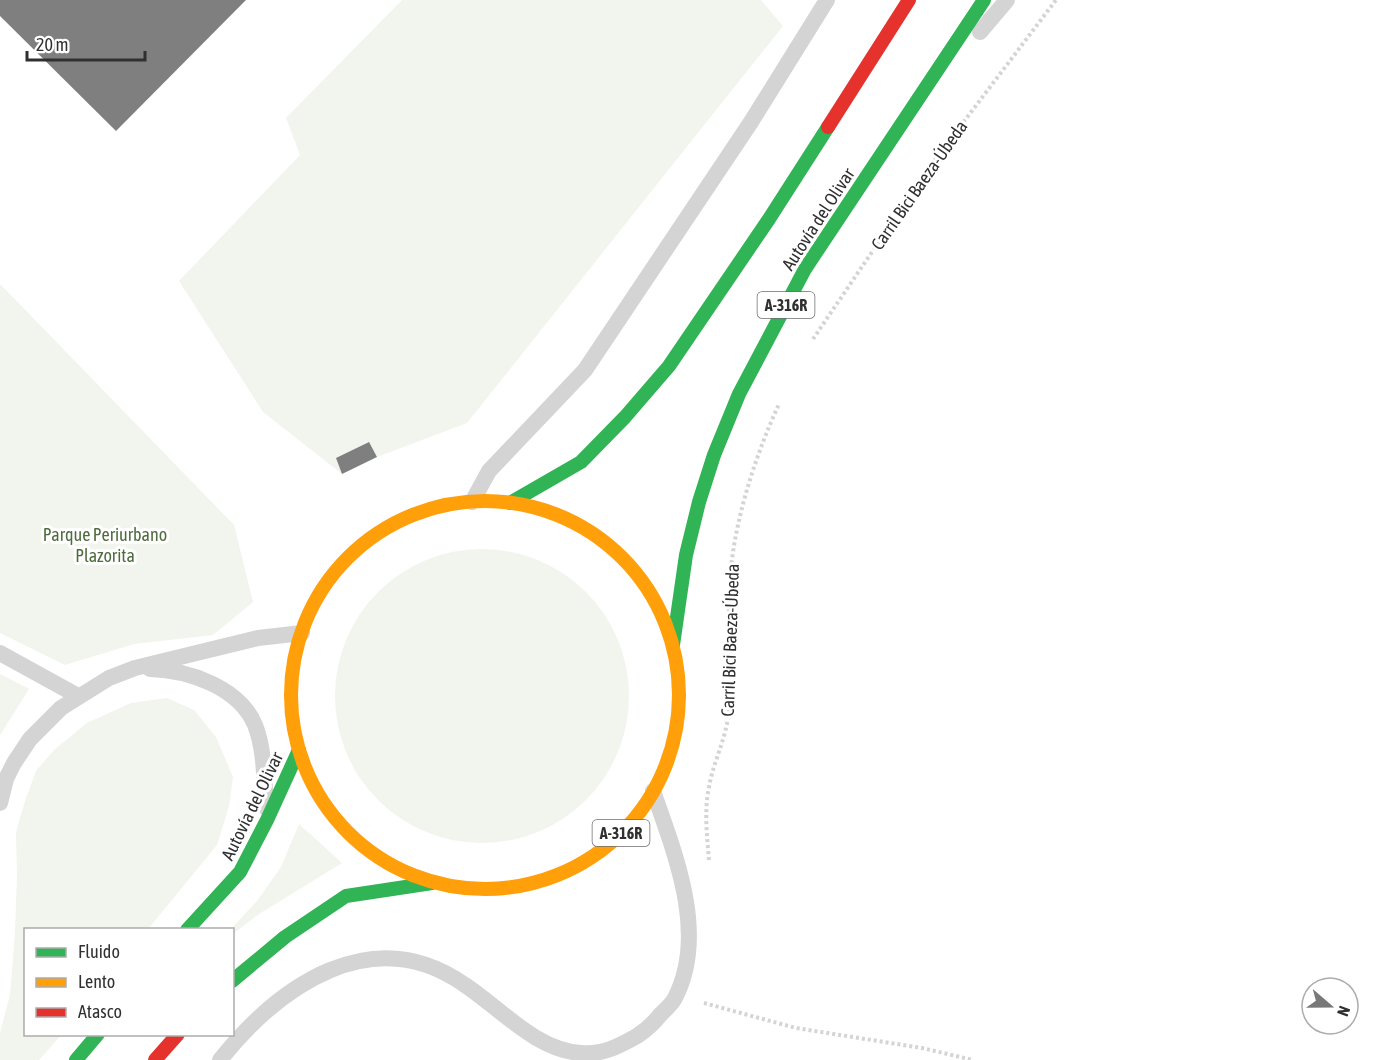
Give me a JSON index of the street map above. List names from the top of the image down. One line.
{"streets":{"highway":["Autovía del Olivar","A-316R"],"path":["Carril Bici Baeza-Úbeda"]},"crossings":[["Autovía del Olivar","A-316R"]],"parks":["Parque Periurbano Plazorita"],"legend":["Fluido","Lento","Atasco"],"scale_bar":"20 m","north":"right"}
